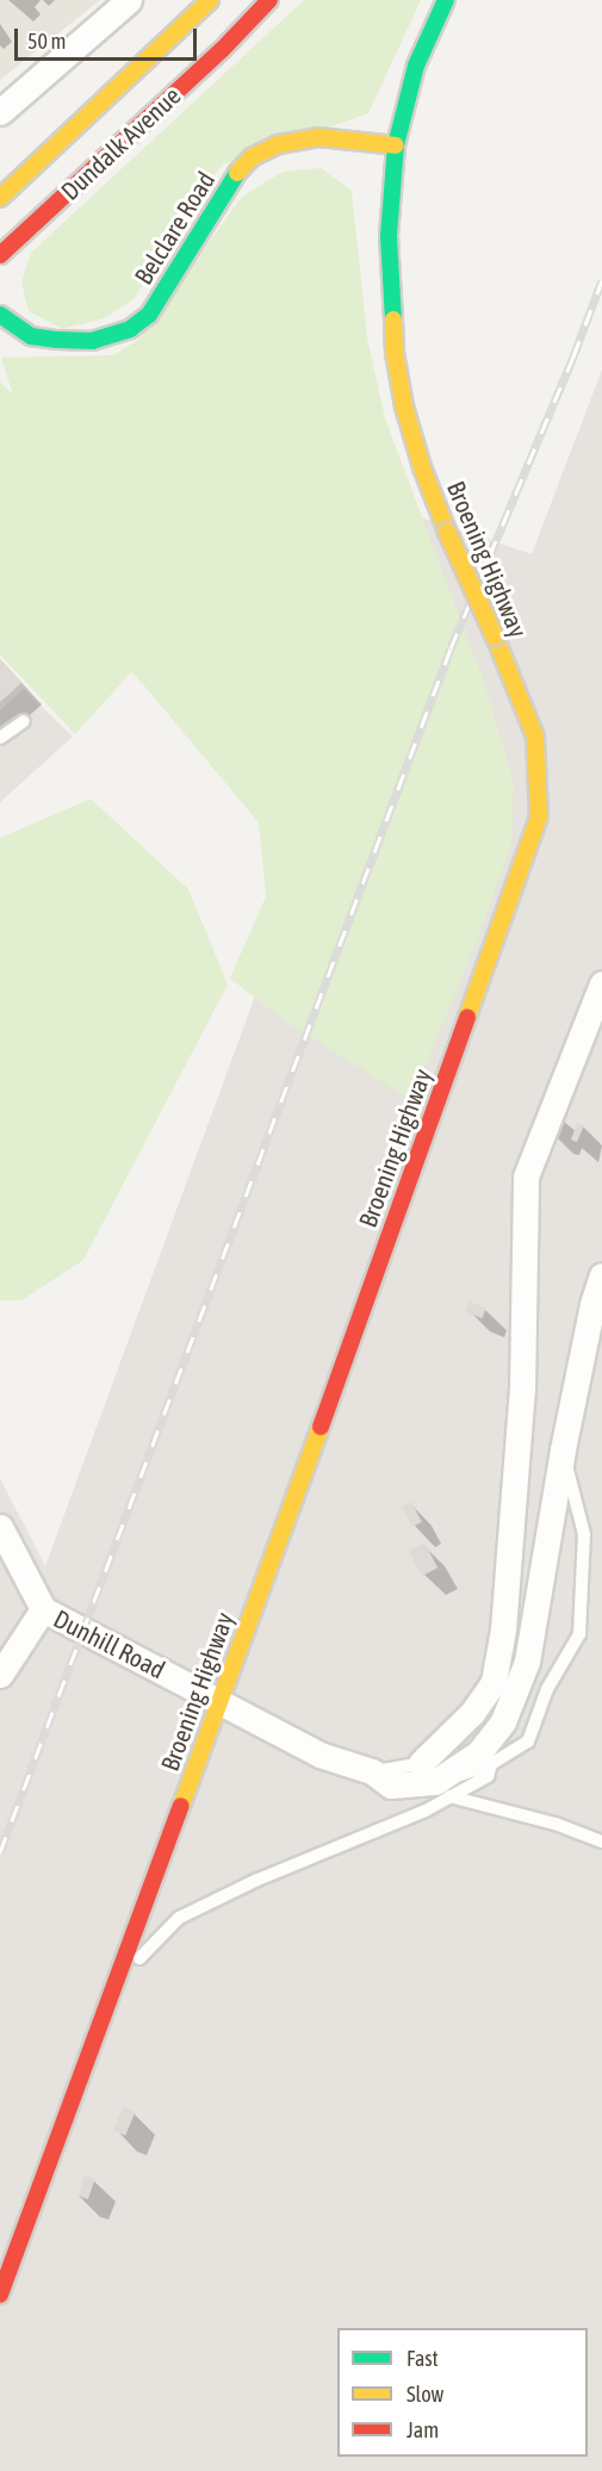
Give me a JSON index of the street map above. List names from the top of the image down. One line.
{"streets":{"main road":["Dundalk Avenue","Belclare Road","Broening Highway"],"street":["Dunhill Road"]},"crossings":[["Belclare Road","Broening Highway"],["Broening Highway","Dunhill Road"]],"legend":["Fast","Slow","Jam"],"scale_bar":"50 m"}
